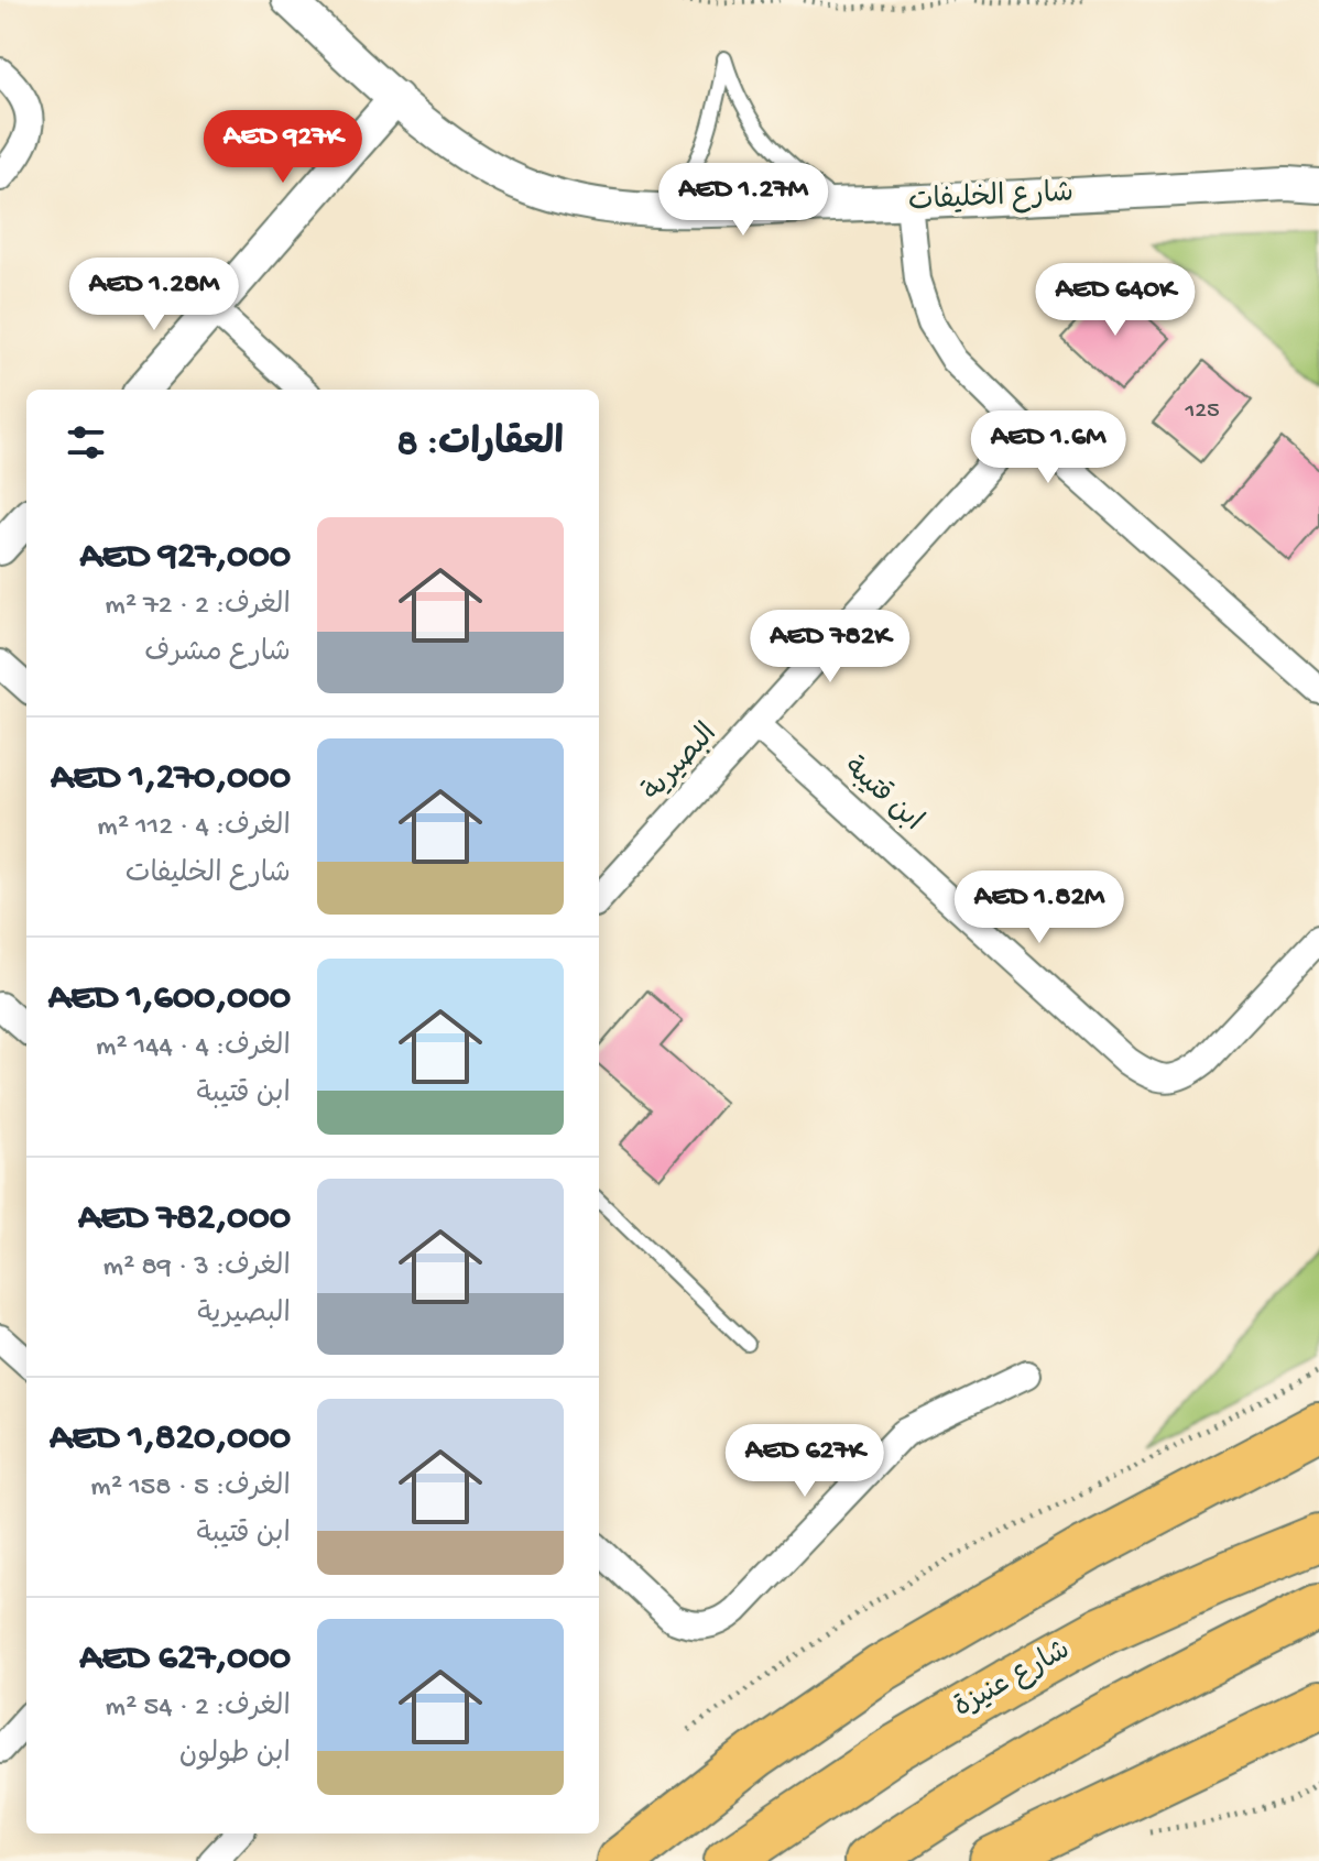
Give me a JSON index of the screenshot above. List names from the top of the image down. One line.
{"streets":{"highway":["شارع عنيزة"],"street":["شارع الخليفات","البصيرية","ابن قتيبة"]},"crossings":[["البصيرية","ابن قتيبة"]],"house_numbers":["125"],"page":{"price":["AED 927K","AED 1.27M","AED 1.28M","AED 640K","AED 1.6M","AED 782K","AED 1.82M","AED 627K"],"heading":"العقارات: 8","list":[{"name":"AED 927,000","note":"الغرف: 2 · 72 m² · شارع مشرف"},{"name":"AED 1,270,000","note":"الغرف: 4 · 112 m² · شارع الخليفات"},{"name":"AED 1,600,000","note":"الغرف: 4 · 144 m² · ابن قتيبة"},{"name":"AED 782,000","note":"الغرف: 3 · 89 m² · البصيرية"},{"name":"AED 1,820,000","note":"الغرف: 5 · 158 m² · ابن قتيبة"},{"name":"AED 627,000","note":"الغرف: 2 · 54 m² · ابن طولون"}]}}
